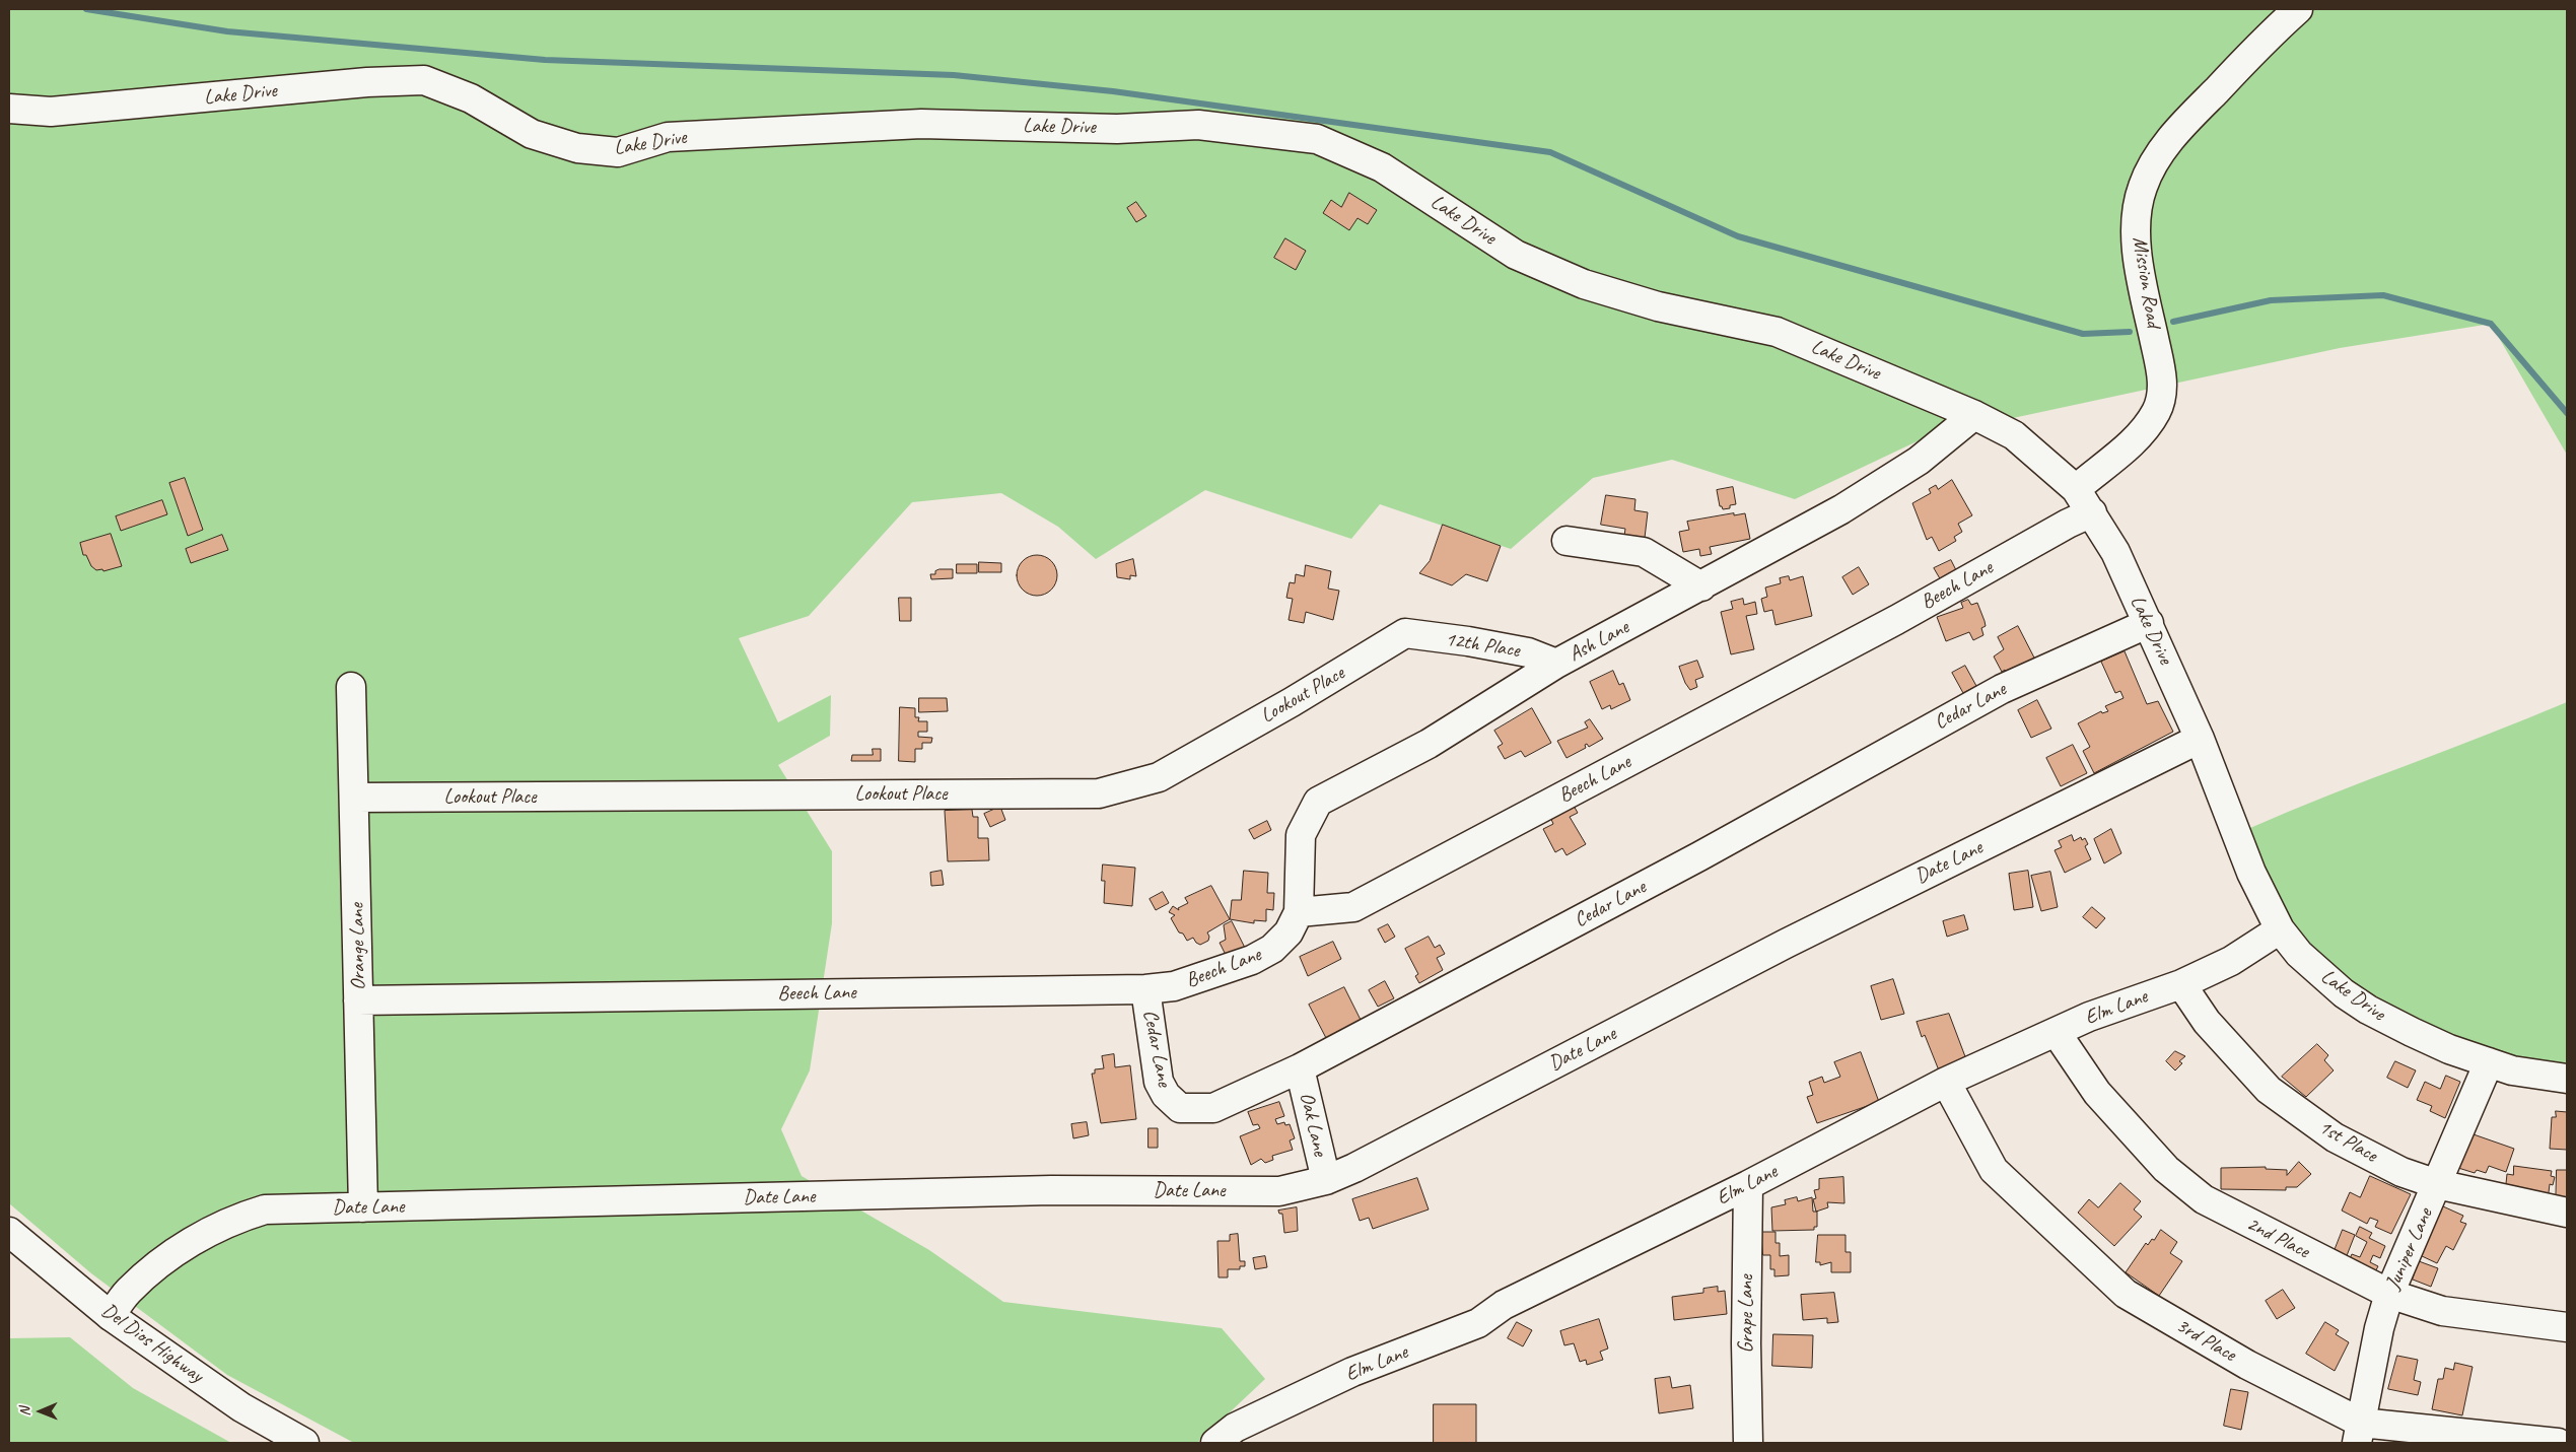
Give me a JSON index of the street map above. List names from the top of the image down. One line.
{"streets":{"street":["Lake Drive","Mission Road","Beech Lane","Ash Lane","12th Place","Lookout Place","Cedar Lane","Date Lane","Orange Lane","Elm Lane","Oak Lane","1st Place","2nd Place","Juniper Lane","Grape Lane","3rd Place","Del Dios Highway"]},"crossings":[["Lake Drive","Mission Road"],["Lake Drive","Beech Lane"],["Lake Drive","Ash Lane"],["Lake Drive","Cedar Lane"],["Lake Drive","Date Lane"],["Lake Drive","Elm Lane"],["Lake Drive","Juniper Lane"],["Beech Lane","Ash Lane"],["Beech Lane","Cedar Lane"],["Beech Lane","Orange Lane"],["Ash Lane","12th Place"],["12th Place","Lookout Place"],["Lookout Place","Orange Lane"],["Cedar Lane","Oak Lane"],["Date Lane","Orange Lane"],["Date Lane","Oak Lane"],["Date Lane","Del Dios Highway"],["Elm Lane","1st Place"],["Elm Lane","2nd Place"],["Elm Lane","Grape Lane"],["Elm Lane","3rd Place"],["1st Place","Juniper Lane"],["2nd Place","Juniper Lane"],["Juniper Lane","3rd Place"]],"north":"left"}
